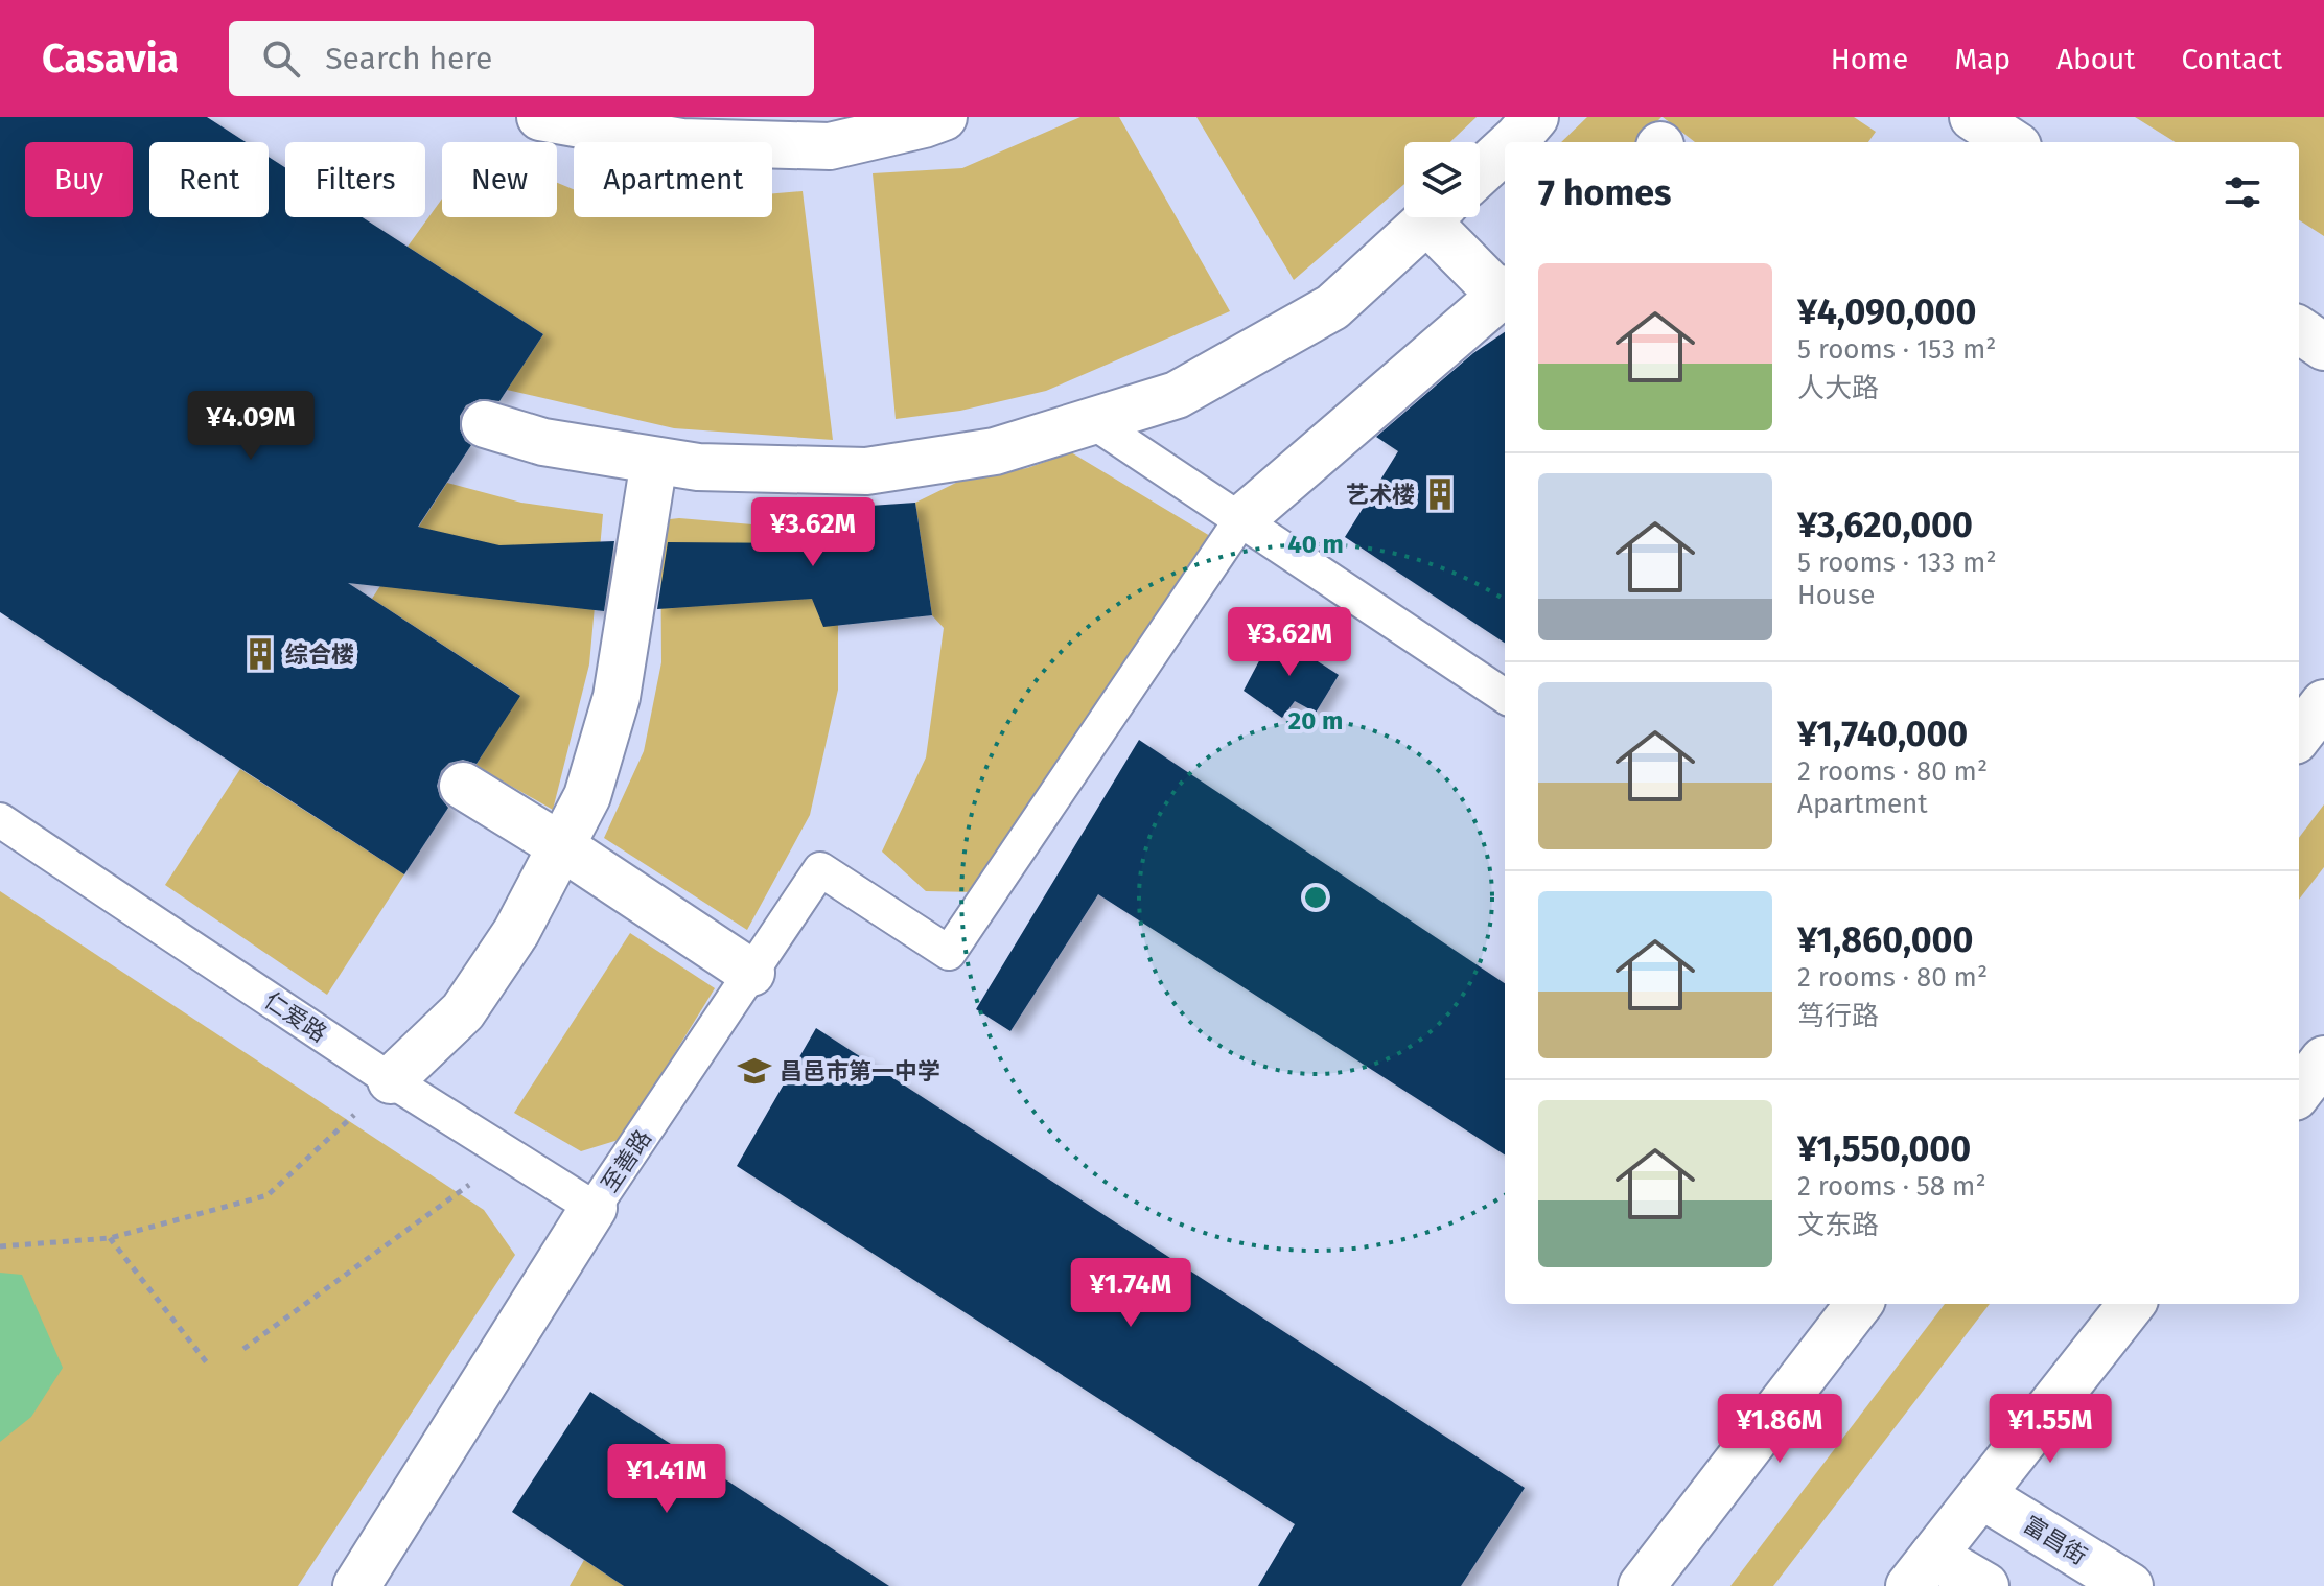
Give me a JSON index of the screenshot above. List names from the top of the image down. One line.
{"streets":{"street":["至善路","富昌街"],"lane":["仁爱路"]},"crossings":[["仁爱路","至善路"]],"places":{"building":["艺术楼","综合楼"],"school or university":["昌邑市第一中学"]},"page":{"header":"Casavia","search":"Search here","nav":["Home","Map","About","Contact"],"chip":["Buy","Rent","Filters","New","Apartment"],"heading":"7 homes","list":[{"name":"¥4,090,000","note":"5 rooms · 153 m² · 人大路"},{"name":"¥3,620,000","note":"5 rooms · 133 m² · House"},{"name":"¥1,740,000","note":"2 rooms · 80 m² · Apartment"},{"name":"¥1,860,000","note":"2 rooms · 80 m² · 笃行路"},{"name":"¥1,550,000","note":"2 rooms · 58 m² · 文东路"}],"price":["¥4.09M","¥3.62M","¥3.62M","¥1.74M","¥1.86M","¥1.55M","¥1.41M"]},"rings":["40 m","20 m"]}
